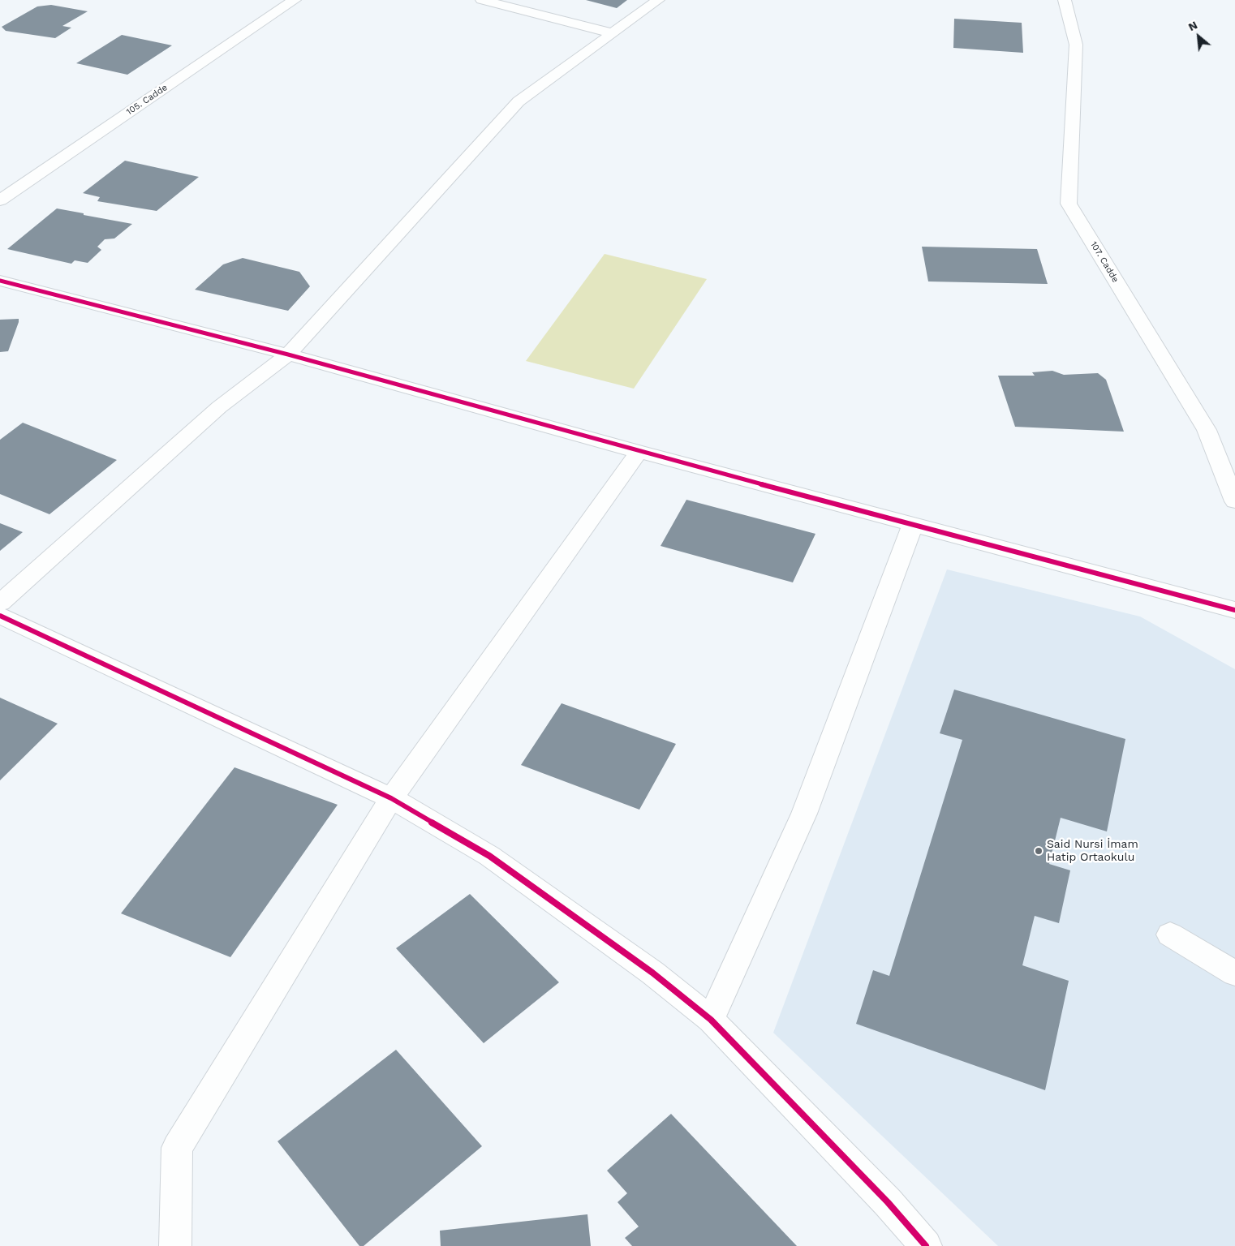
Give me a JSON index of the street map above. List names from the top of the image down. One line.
{"streets":{"street":["105. Cadde","107. Cadde"]},"places":["Said Nursi İmam Hatip Ortaokulu"],"north":"top left"}
